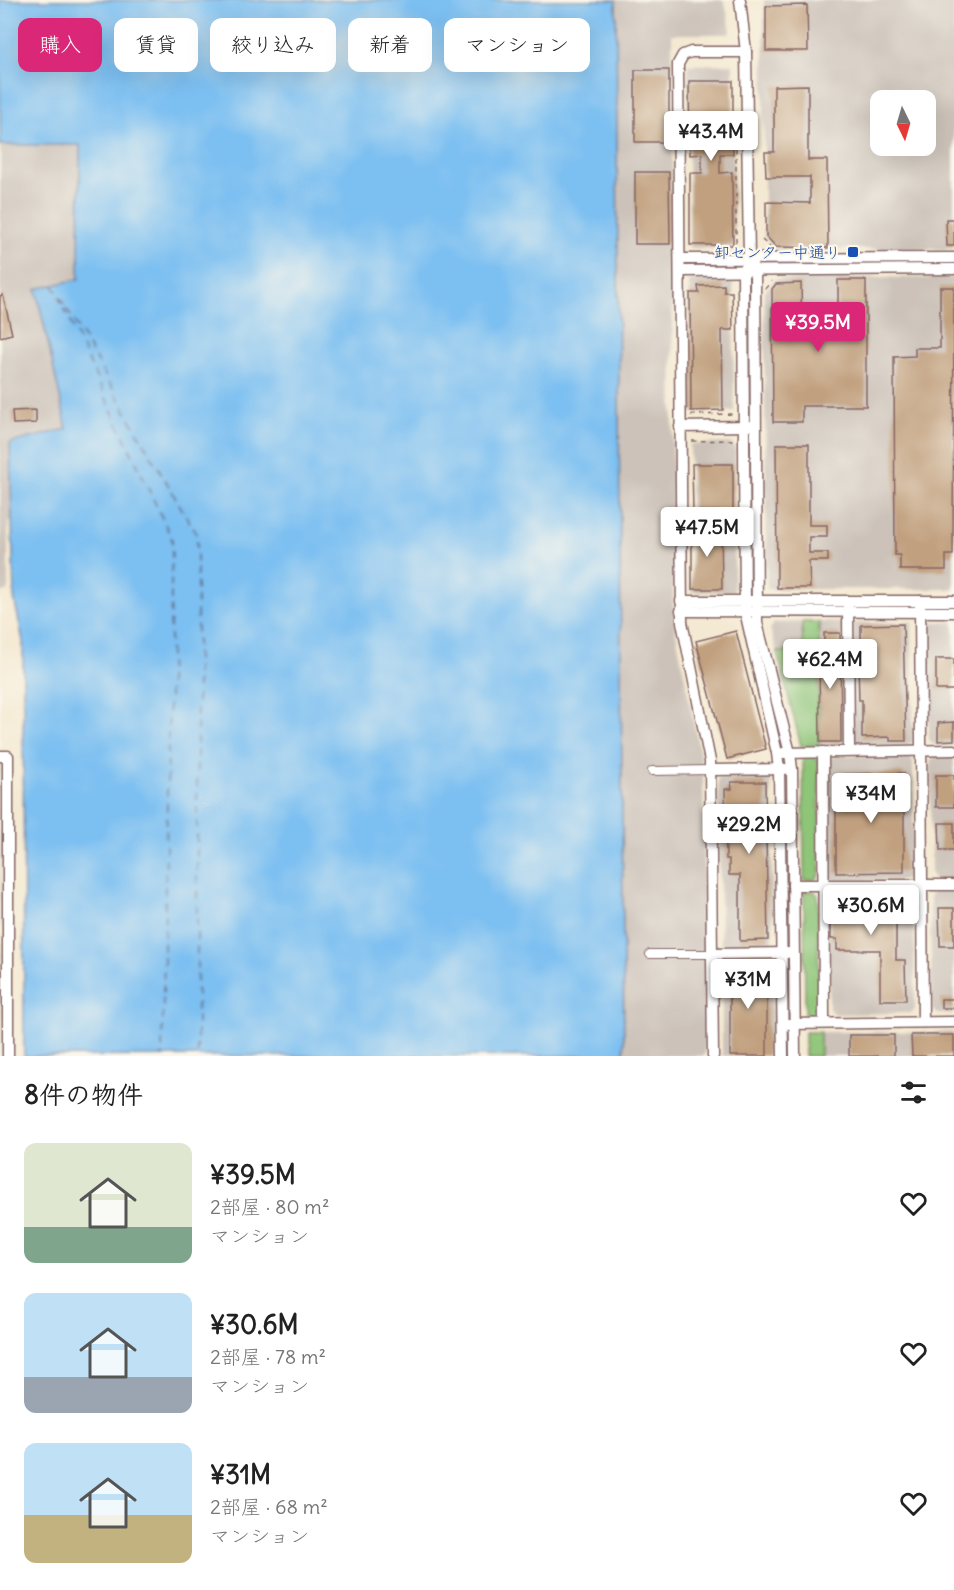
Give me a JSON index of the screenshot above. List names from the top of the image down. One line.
{"places":{"transit":["卸センター中通り"]},"north":"bottom","page":{"chip":["購入","賃貸","絞り込み","新着","マンション"],"price":["¥43.4M","¥39.5M","¥47.5M","¥62.4M","¥34M","¥29.2M","¥30.6M","¥31M"],"heading":"8件の物件","list":[{"name":"¥39.5M","note":"2部屋 · 80 m² · マンション"},{"name":"¥30.6M","note":"2部屋 · 78 m² · マンション"},{"name":"¥31M","note":"2部屋 · 68 m² · マンション"}]}}
